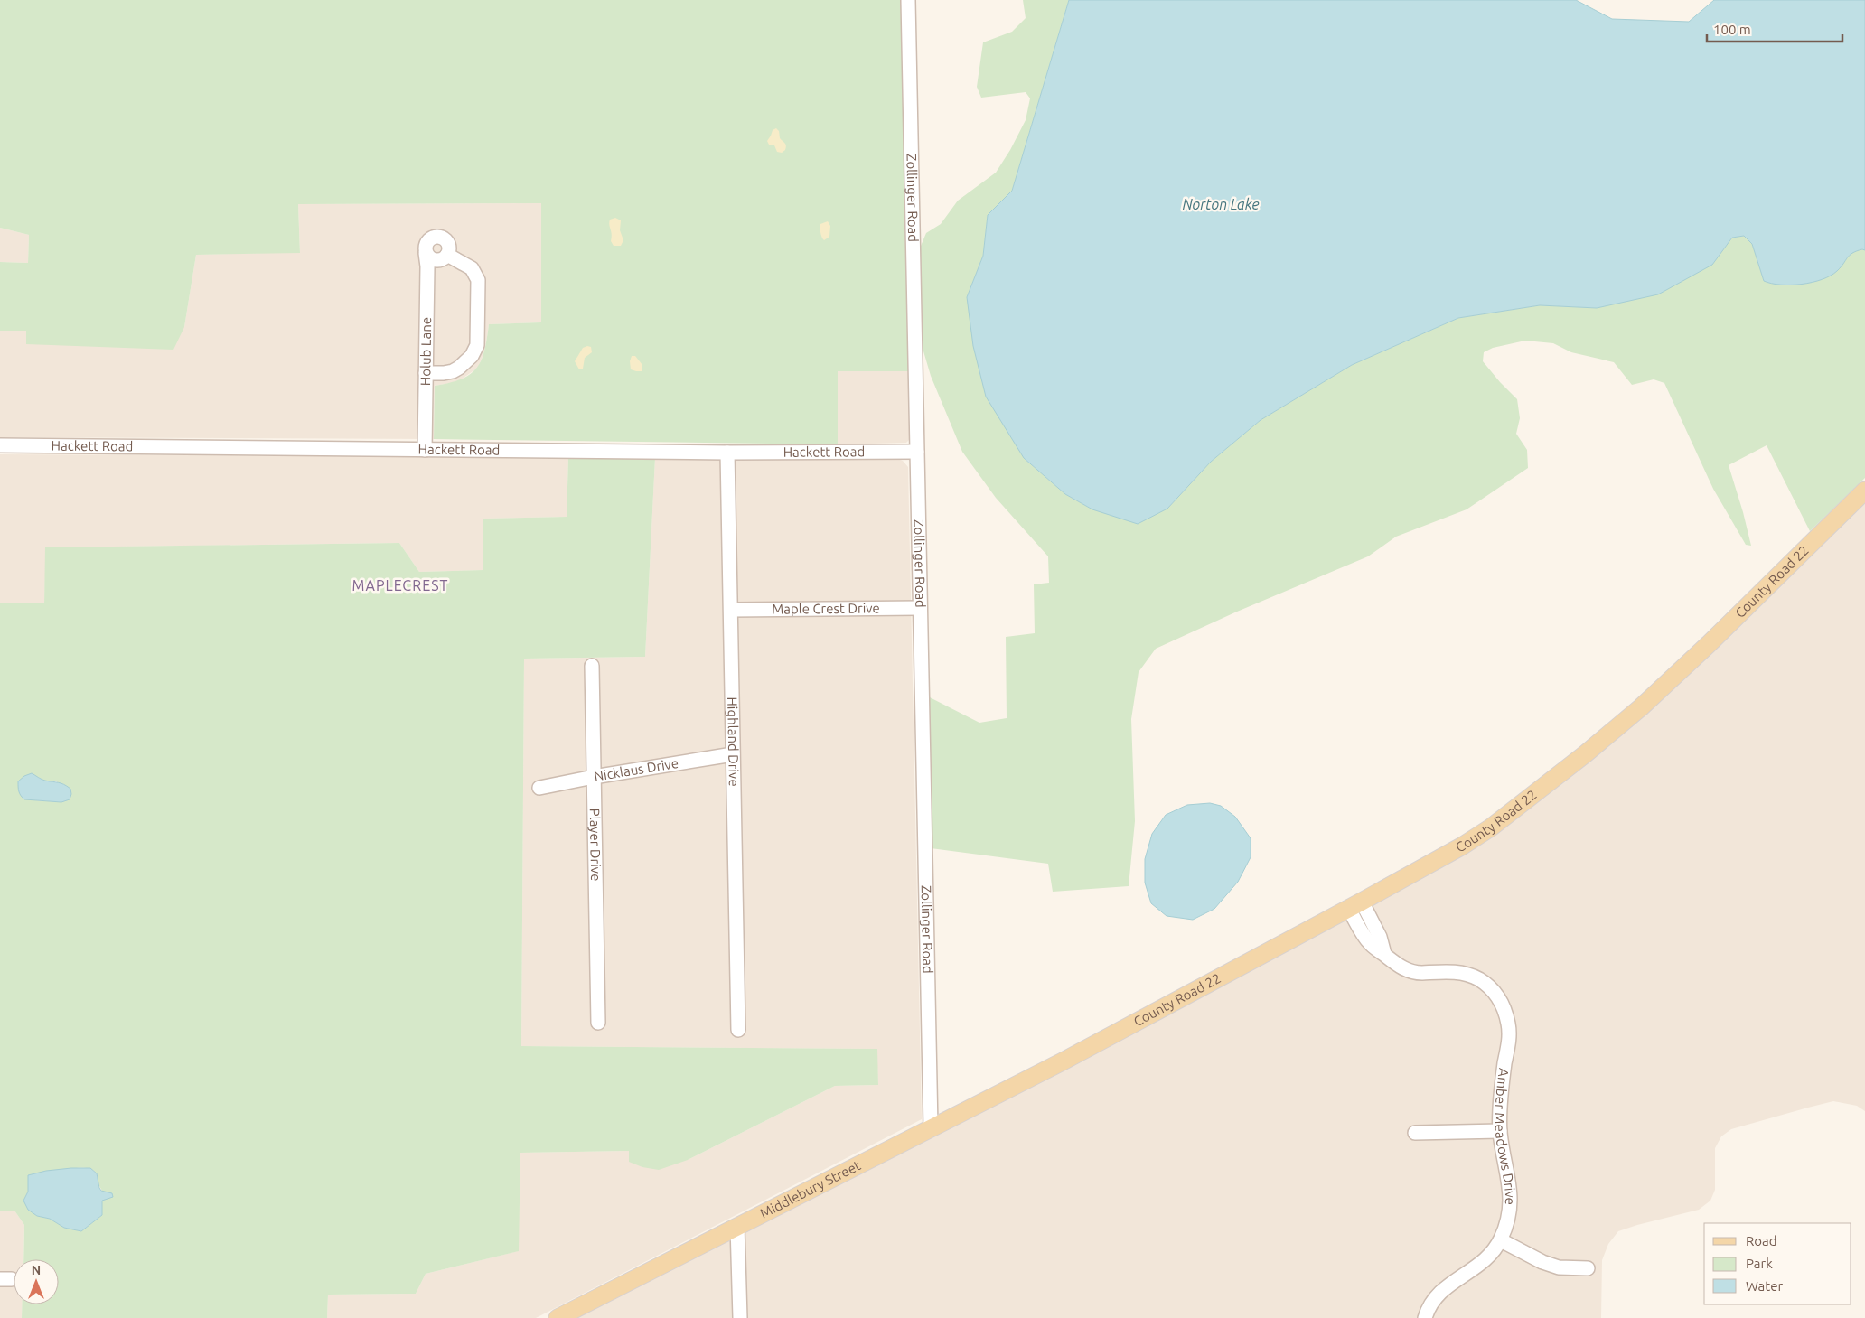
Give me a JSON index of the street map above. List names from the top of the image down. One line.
{"streets":{"main road":["County Road 22","Middlebury Street"],"street":["Zollinger Road","Holub Lane","Hackett Road","Maple Crest Drive","Highland Drive","Nicklaus Drive","Player Drive","Amber Meadows Drive"]},"crossings":[["Zollinger Road","Hackett Road"],["Zollinger Road","Maple Crest Drive"],["Zollinger Road","Middlebury Street"],["Holub Lane","Hackett Road"],["Hackett Road","Highland Drive"],["County Road 22","Amber Meadows Drive"],["County Road 22","Middlebury Street"],["Maple Crest Drive","Highland Drive"],["Highland Drive","Nicklaus Drive"],["Nicklaus Drive","Player Drive"]],"districts":["MAPLECREST"],"water":["Norton Lake"],"legend":["Road","Park","Water"],"scale_bar":"100 m","north":"top"}
